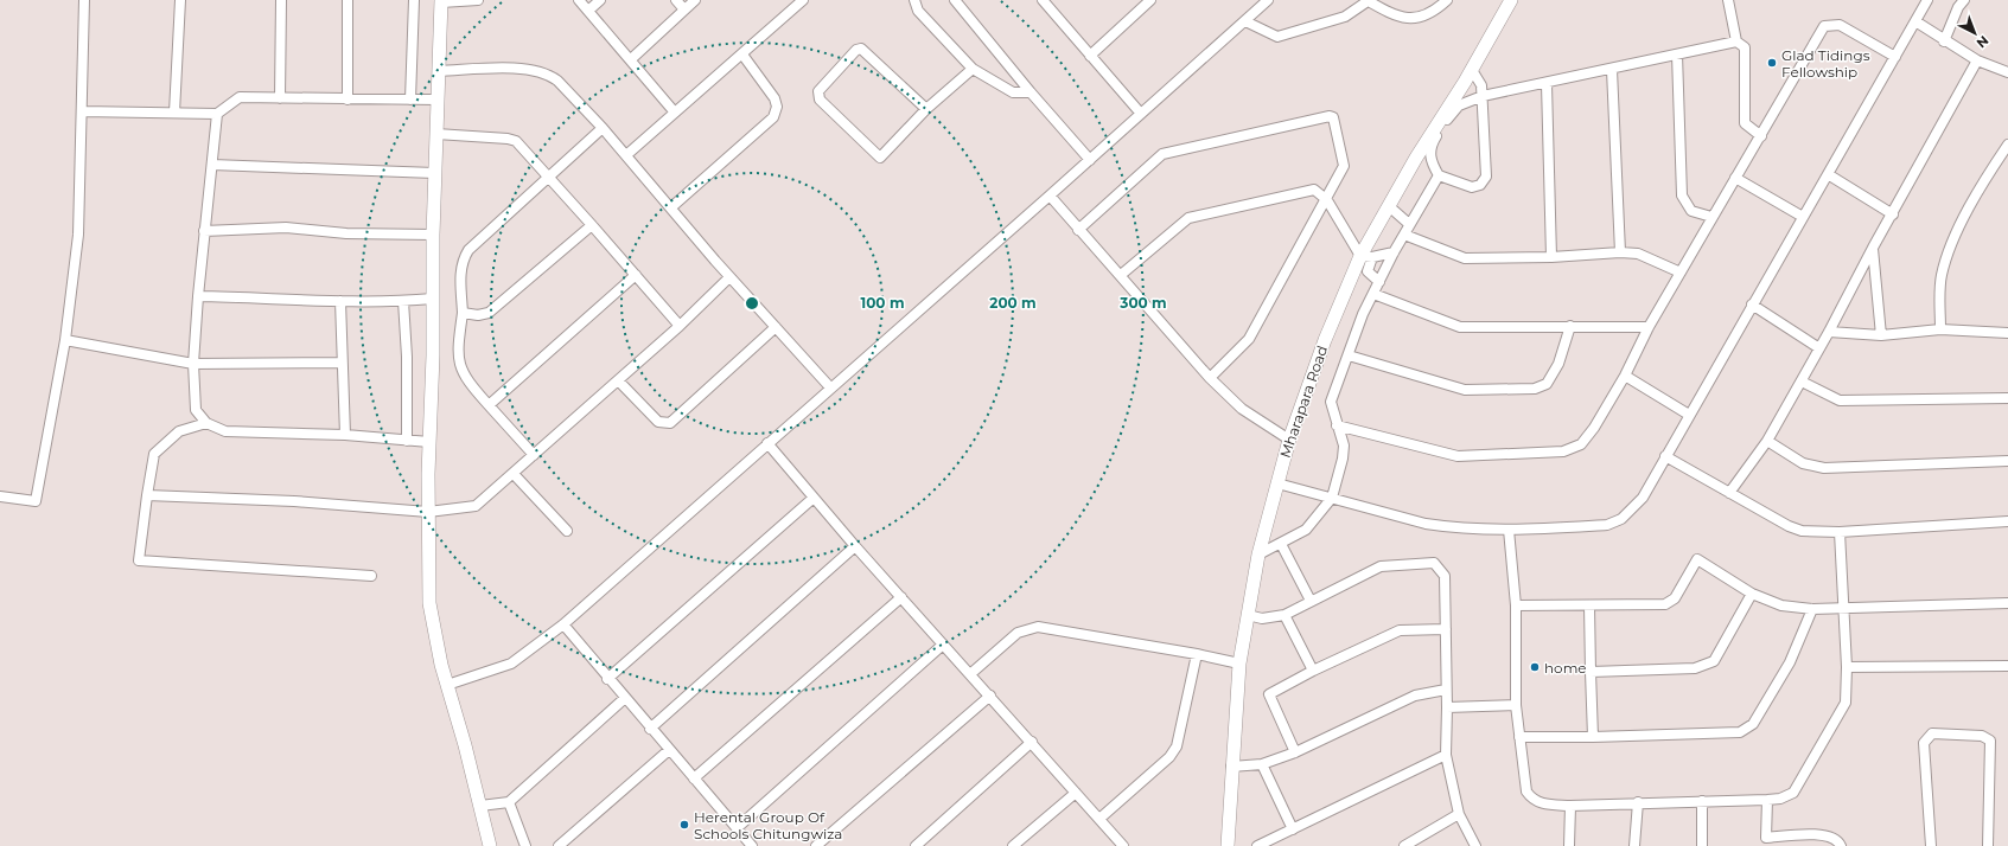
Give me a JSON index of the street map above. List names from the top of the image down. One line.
{"streets":{"main road":["Mharapara Road"]},"places":["Glad Tidings Fellowship","home","Herental Group Of Schools Chitungwiza"],"north":"bottom right","rings":["100 m","200 m","300 m"]}
